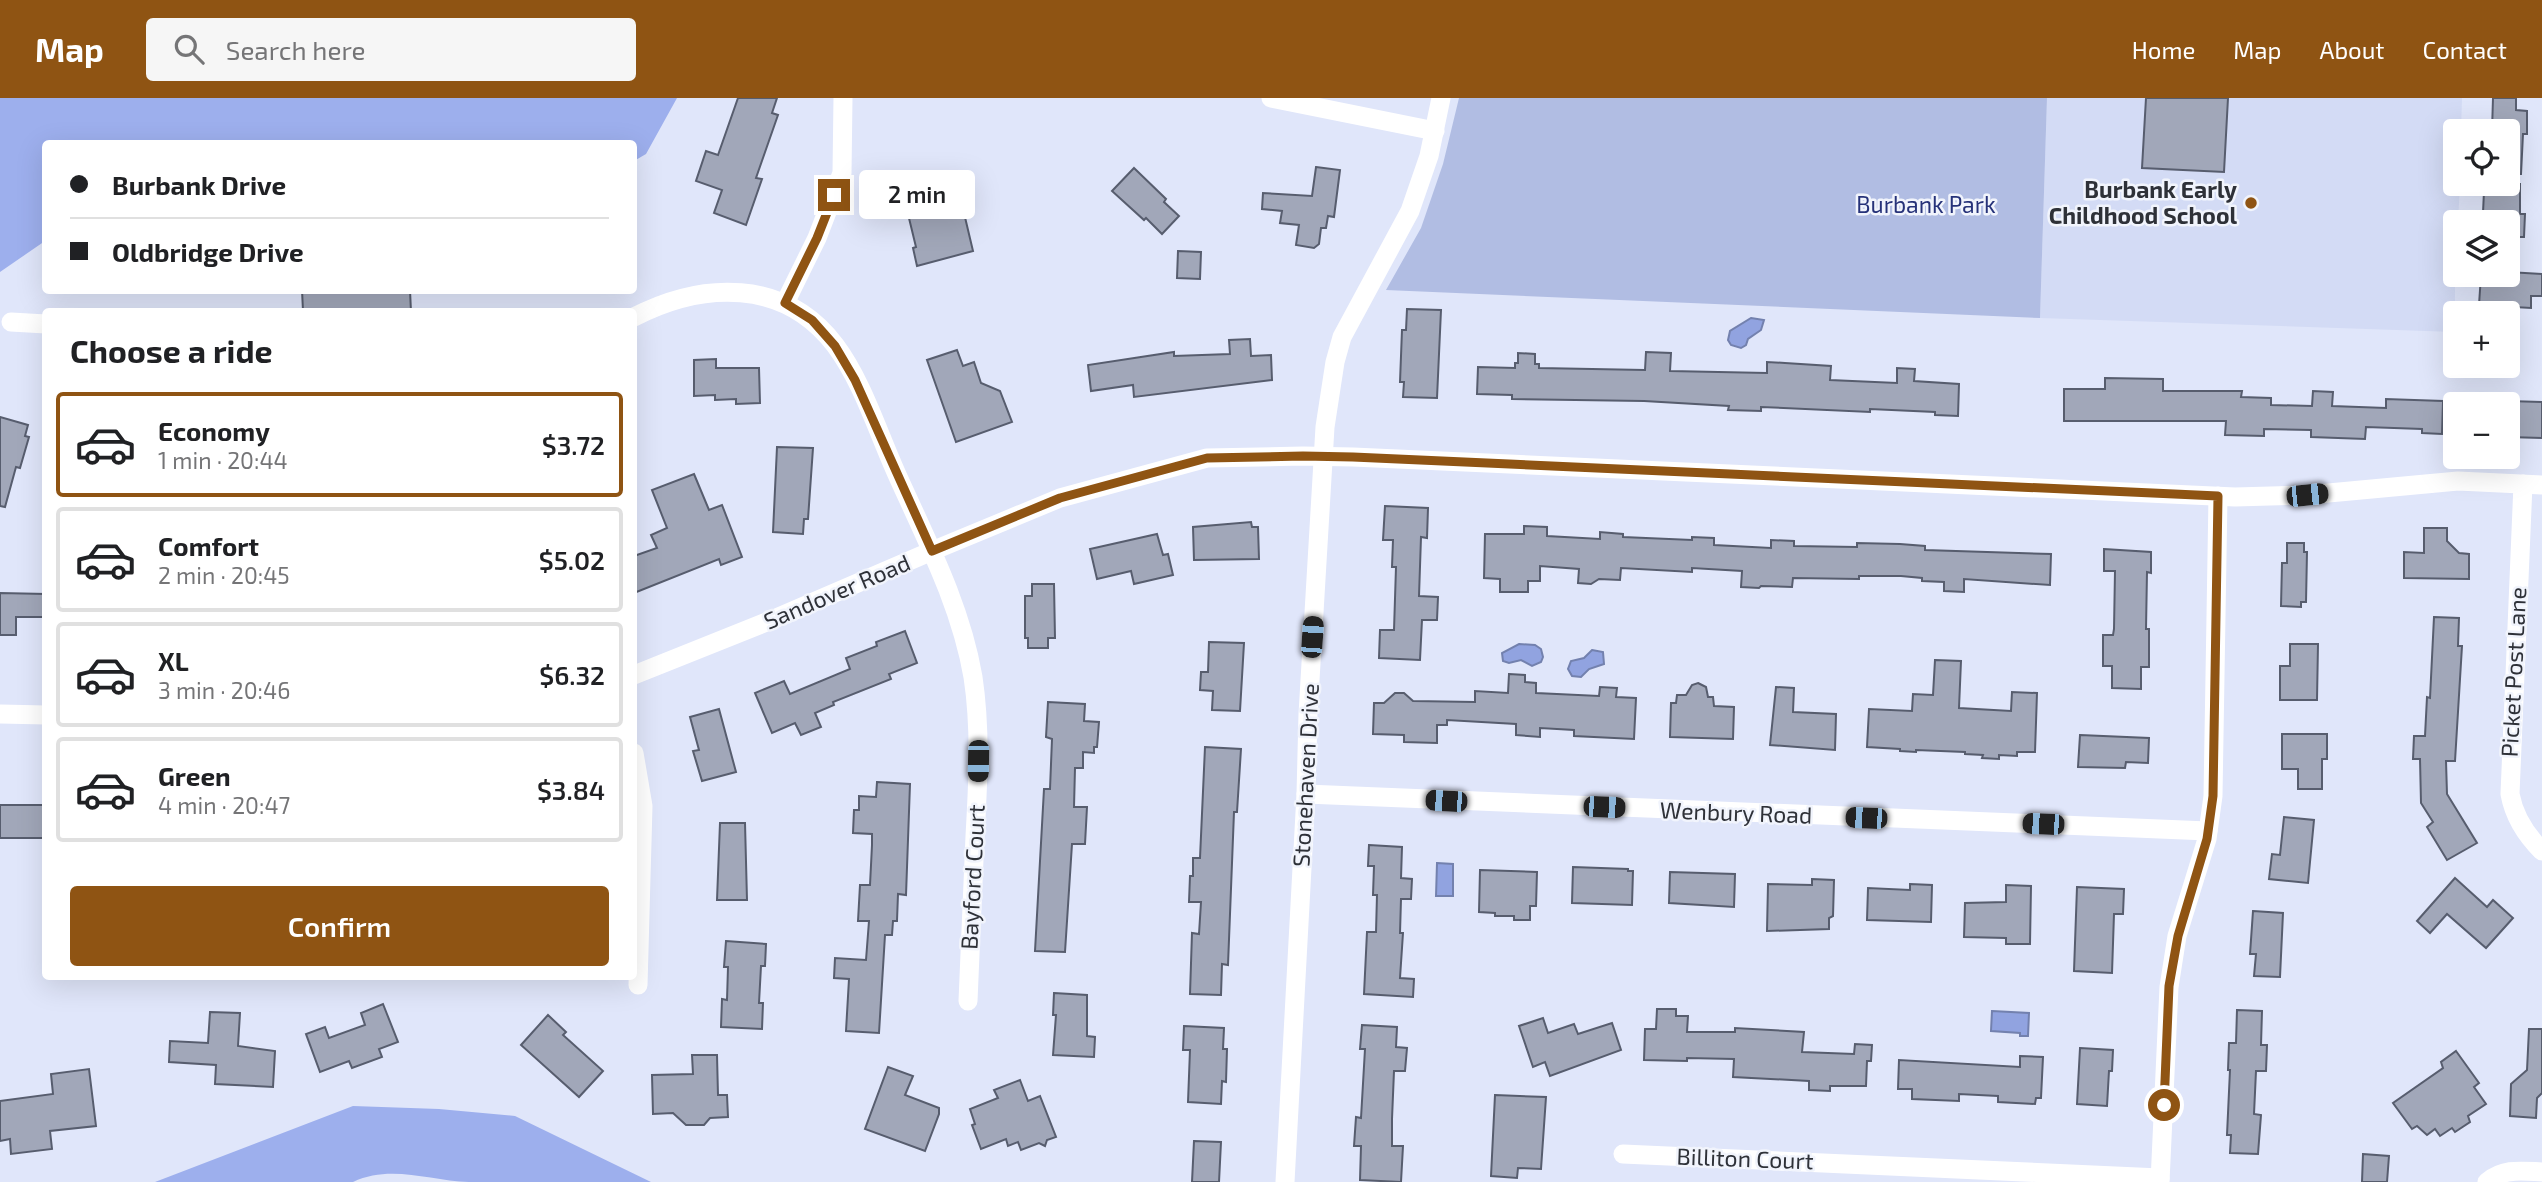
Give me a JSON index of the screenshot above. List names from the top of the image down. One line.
{"streets":{"street":["Sandover Road","Picket Post Lane","Stonehaven Drive","Wenbury Road","Bayford Court","Billiton Court"]},"crossings":[["Sandover Road","Picket Post Lane"],["Sandover Road","Stonehaven Drive"],["Sandover Road","Bayford Court"],["Stonehaven Drive","Wenbury Road"]],"parks":["Burbank Park"],"places":["Burbank Early Childhood School"],"page":{"header":"Map","search":"Search here","nav":["Home","Map","About","Contact"],"map_buttons":["+","−"],"banner":["Burbank Drive","Oldbridge Drive"],"bubble":"2 min","heading":"Choose a ride","list":[{"name":"Economy","note":"1 min · 20:44","value":"$3.72"},{"name":"Comfort","note":"2 min · 20:45","value":"$5.02"},{"name":"XL","note":"3 min · 20:46","value":"$6.32"},{"name":"Green","note":"4 min · 20:47","value":"$3.84"}],"buttons":"Confirm"}}
